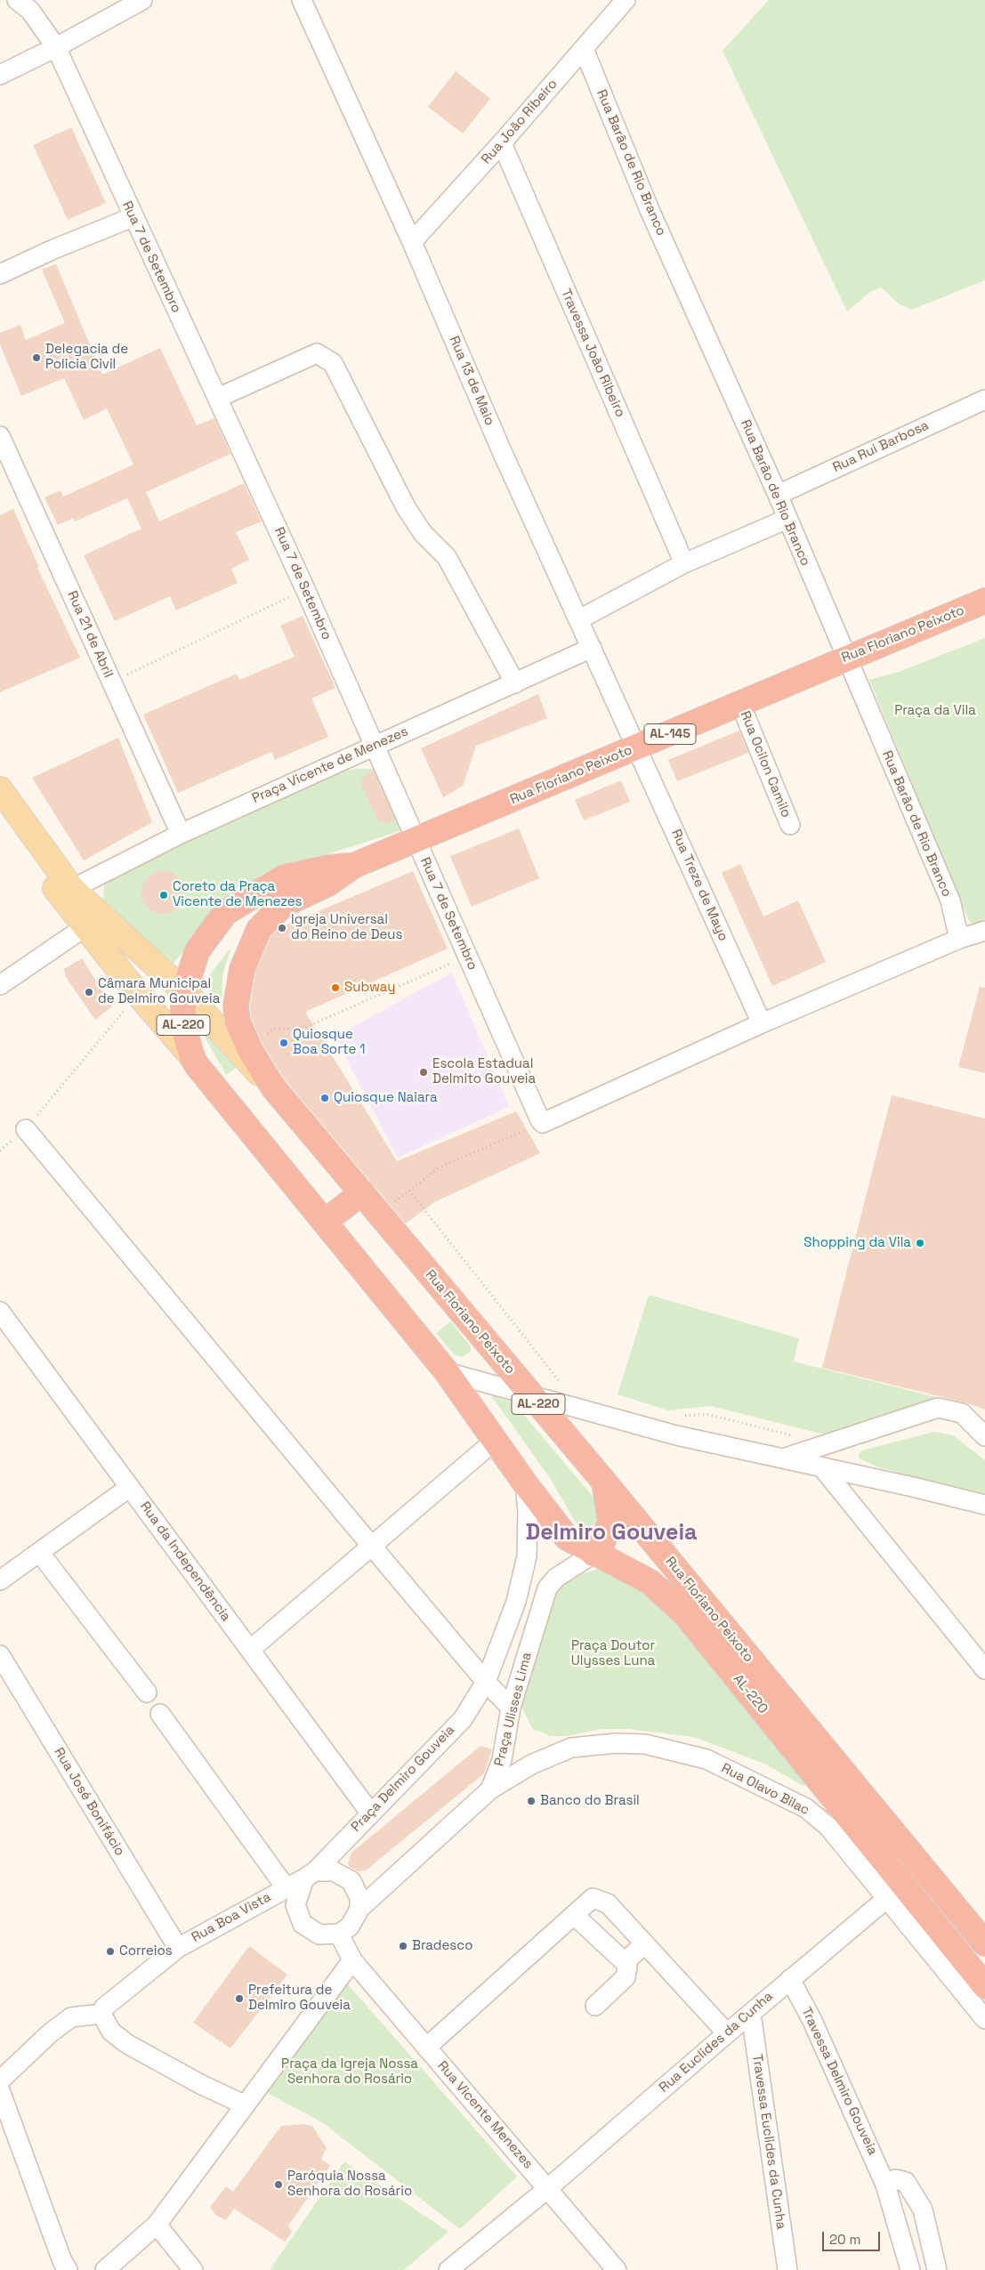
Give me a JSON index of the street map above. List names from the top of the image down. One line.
{"streets":{"highway":["Rua Floriano Peixoto","AL-145","AL-220"],"street":["Rua João Ribeiro","Rua Barão de Rio Branco","Rua 7 de Setembro","Travessa João Ribeiro","Rua 13 de Maio","Rua Rui Barbosa","Rua 21 de Abril","Rua Ocilon Camilo","Praça Vicente de Menezes","Rua Treze de Mayo","Rua da Independência","Praça Ulisses Lima","Praça Delmiro Gouveia","Rua Olavo Bilac","Rua José Bonifácio","Rua Boa Vista","Rua Euclides da Cunha","Travessa Delmiro Gouveia","Rua Vicente Menezes","Travessa Euclides da Cunha"]},"crossings":[["Rua João Ribeiro","Rua Barão de Rio Branco"],["Rua João Ribeiro","Travessa João Ribeiro"],["Rua João Ribeiro","Rua 13 de Maio"],["Rua Barão de Rio Branco","Rua Rui Barbosa"],["Rua Barão de Rio Branco","Rua Floriano Peixoto"],["Rua 7 de Setembro","Rua Floriano Peixoto"],["Rua 7 de Setembro","Praça Vicente de Menezes"],["Rua 13 de Maio","Rua Floriano Peixoto"],["Rua 13 de Maio","Praça Vicente de Menezes"],["Rua 13 de Maio","Rua Treze de Mayo"],["Rua 21 de Abril","Praça Vicente de Menezes"],["Rua Floriano Peixoto","Rua Ocilon Camilo"],["Rua Floriano Peixoto","Rua Treze de Mayo"],["Rua Floriano Peixoto","AL-220"],["AL-220","Praça Ulisses Lima"],["Rua da Independência","Praça Delmiro Gouveia"],["Praça Ulisses Lima","Praça Delmiro Gouveia"],["Praça Ulisses Lima","Rua Olavo Bilac"],["Praça Ulisses Lima","Rua Boa Vista"],["Praça Ulisses Lima","Rua Vicente Menezes"],["Praça Delmiro Gouveia","Rua Boa Vista"],["Praça Delmiro Gouveia","Rua Vicente Menezes"],["Rua Olavo Bilac","Rua Euclides da Cunha"],["Rua José Bonifácio","Rua Boa Vista"],["Rua Boa Vista","Rua Vicente Menezes"],["Rua Euclides da Cunha","Travessa Delmiro Gouveia"],["Rua Euclides da Cunha","Rua Vicente Menezes"],["Rua Euclides da Cunha","Travessa Euclides da Cunha"]],"districts":["Delmiro Gouveia"],"parks":["Praça da Vila","Praça Doutor Ulysses Luna","Praça da Igreja Nossa Senhora do Rosário"],"places":["Delegacia de Policia Civil","Coreto da Praça Vicente de Menezes","Igreja Universal do Reino de Deus","Subway","Câmara Municipal de Delmiro Gouveia","Quiosque Boa Sorte 1","Escola Estadual Delmito Gouveia","Quiosque Naiara","Shopping da Vila","Banco do Brasil","Bradesco","Correios","Prefeitura de Delmiro Gouveia","Paróquia Nossa Senhora do Rosário"],"scale_bar":"20 m"}
